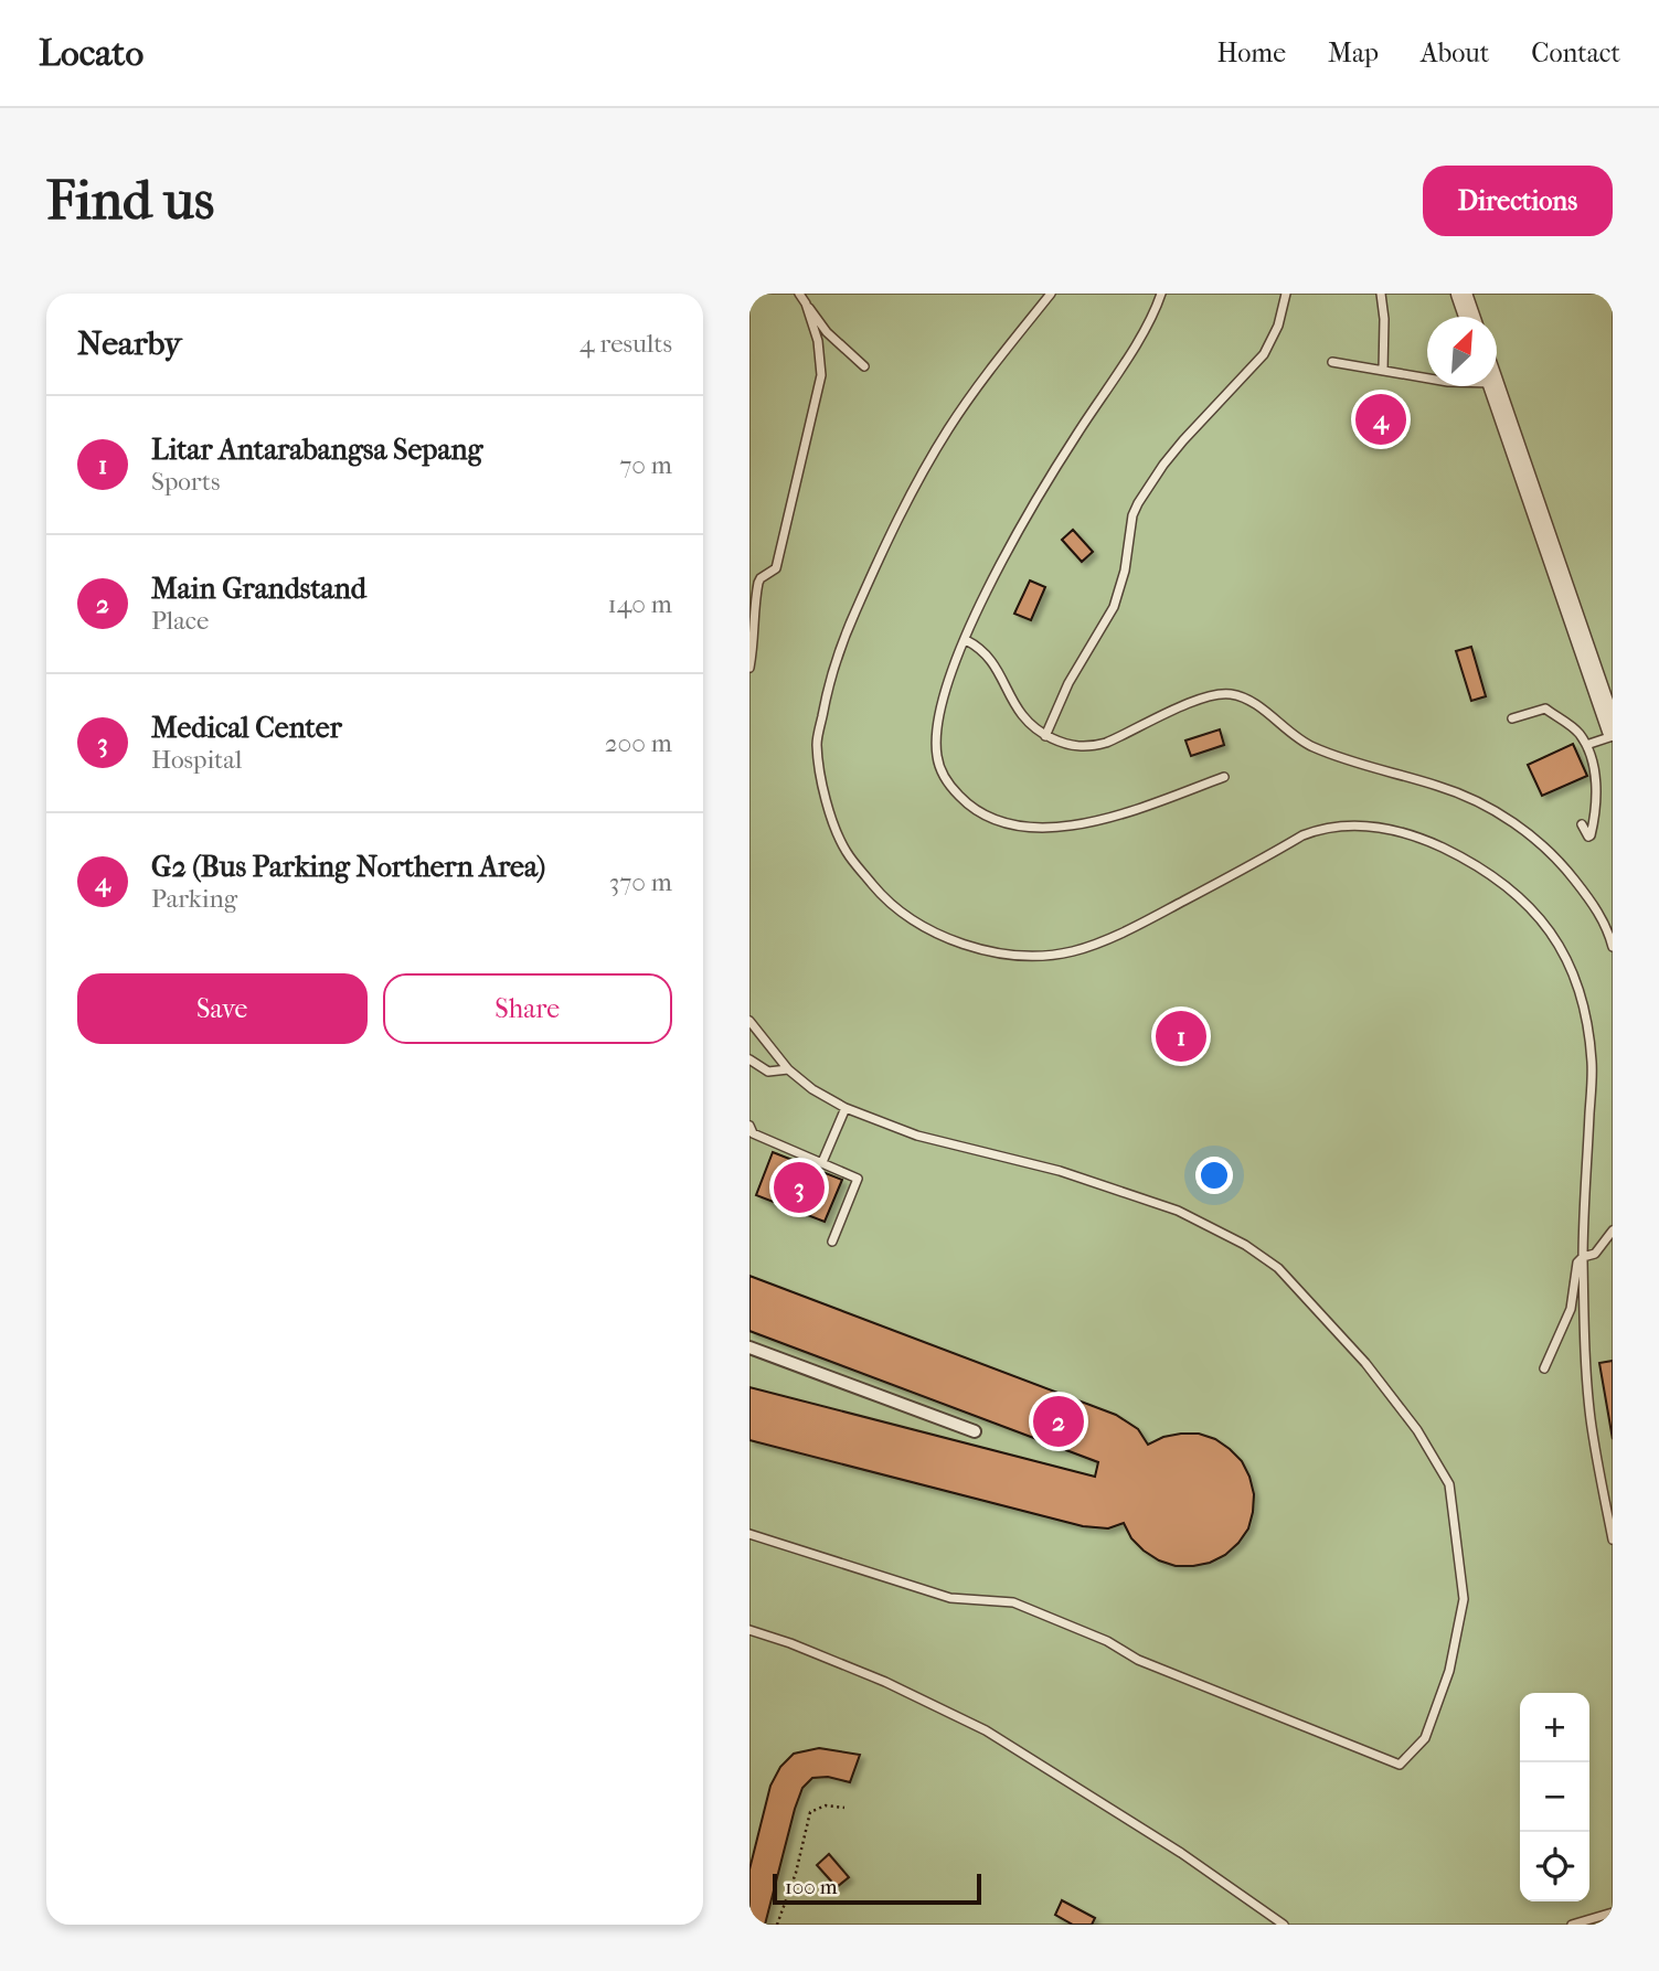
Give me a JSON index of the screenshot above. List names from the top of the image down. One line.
{"scale_bar":"100 m","north":"top right","page":{"header":"Locato","nav":["Home","Map","About","Contact"],"buttons":["Directions",["Save","Share"]],"title":"Find us","heading":["Nearby","4 results"],"pins":["4","1","3","2"],"list":[{"mark":"1","name":"Litar Antarabangsa Sepang","note":"Sports","value":"70 m"},{"mark":"2","name":"Main Grandstand","note":"Place","value":"140 m"},{"mark":"3","name":"Medical Center","note":"Hospital","value":"200 m"},{"mark":"4","name":"G2 (Bus Parking Northern Area)","note":"Parking","value":"370 m"}],"map_buttons":["+","−"],"scale":"100 m"}}
